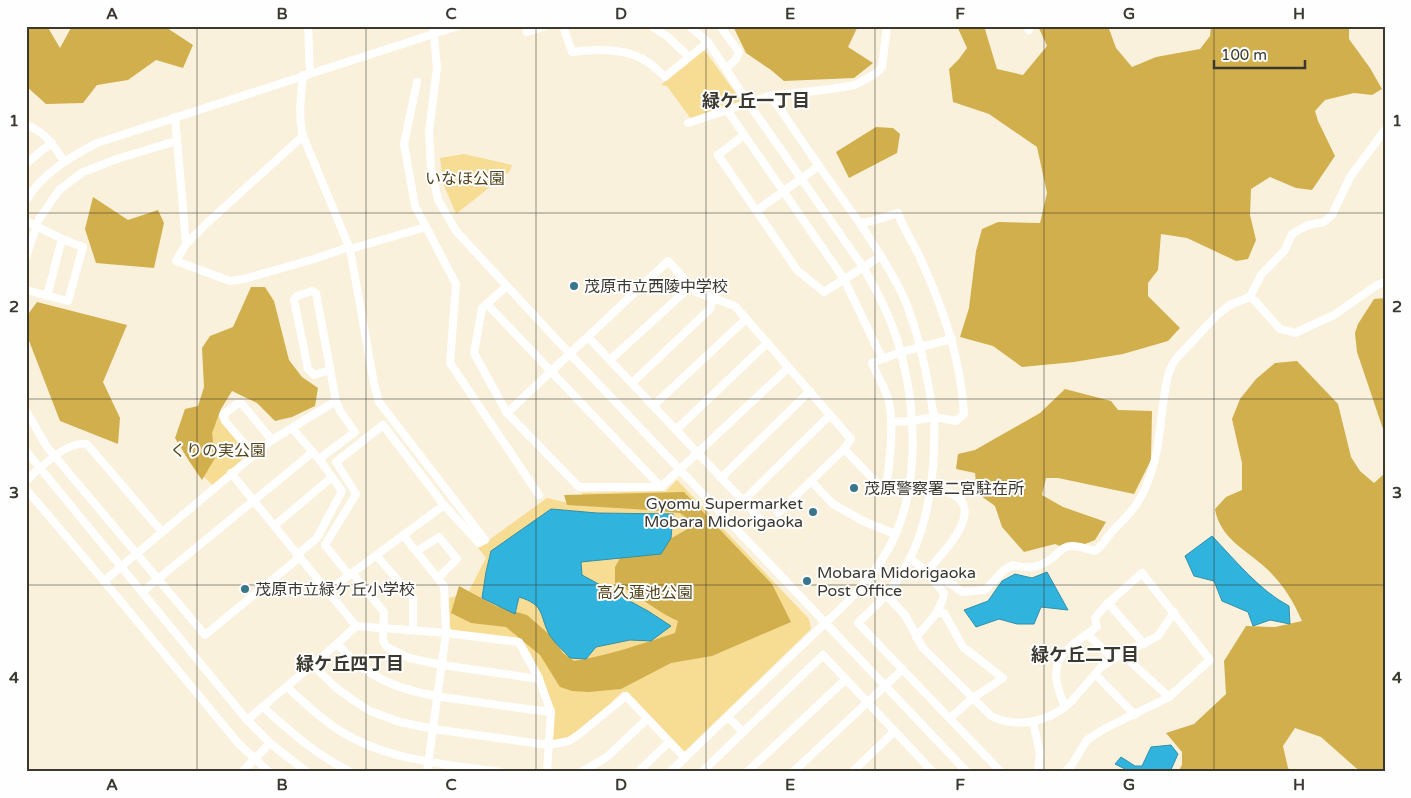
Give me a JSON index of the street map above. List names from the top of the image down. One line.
{"districts":["緑ケ丘一丁目","緑ケ丘二丁目","緑ケ丘四丁目"],"parks":["いなほ公園","くりの実公園","高久蓮池公園"],"places":["茂原市立西陵中学校","茂原警察署二宮駐在所","Gyomu Supermarket Mobara Midorigaoka","Mobara Midorigaoka Post Office","茂原市立緑ケ丘小学校"],"scale_bar":"100 m","grid":{"columns":["A","B","C","D","E","F","G","H"],"rows":["1","2","3","4"]}}
